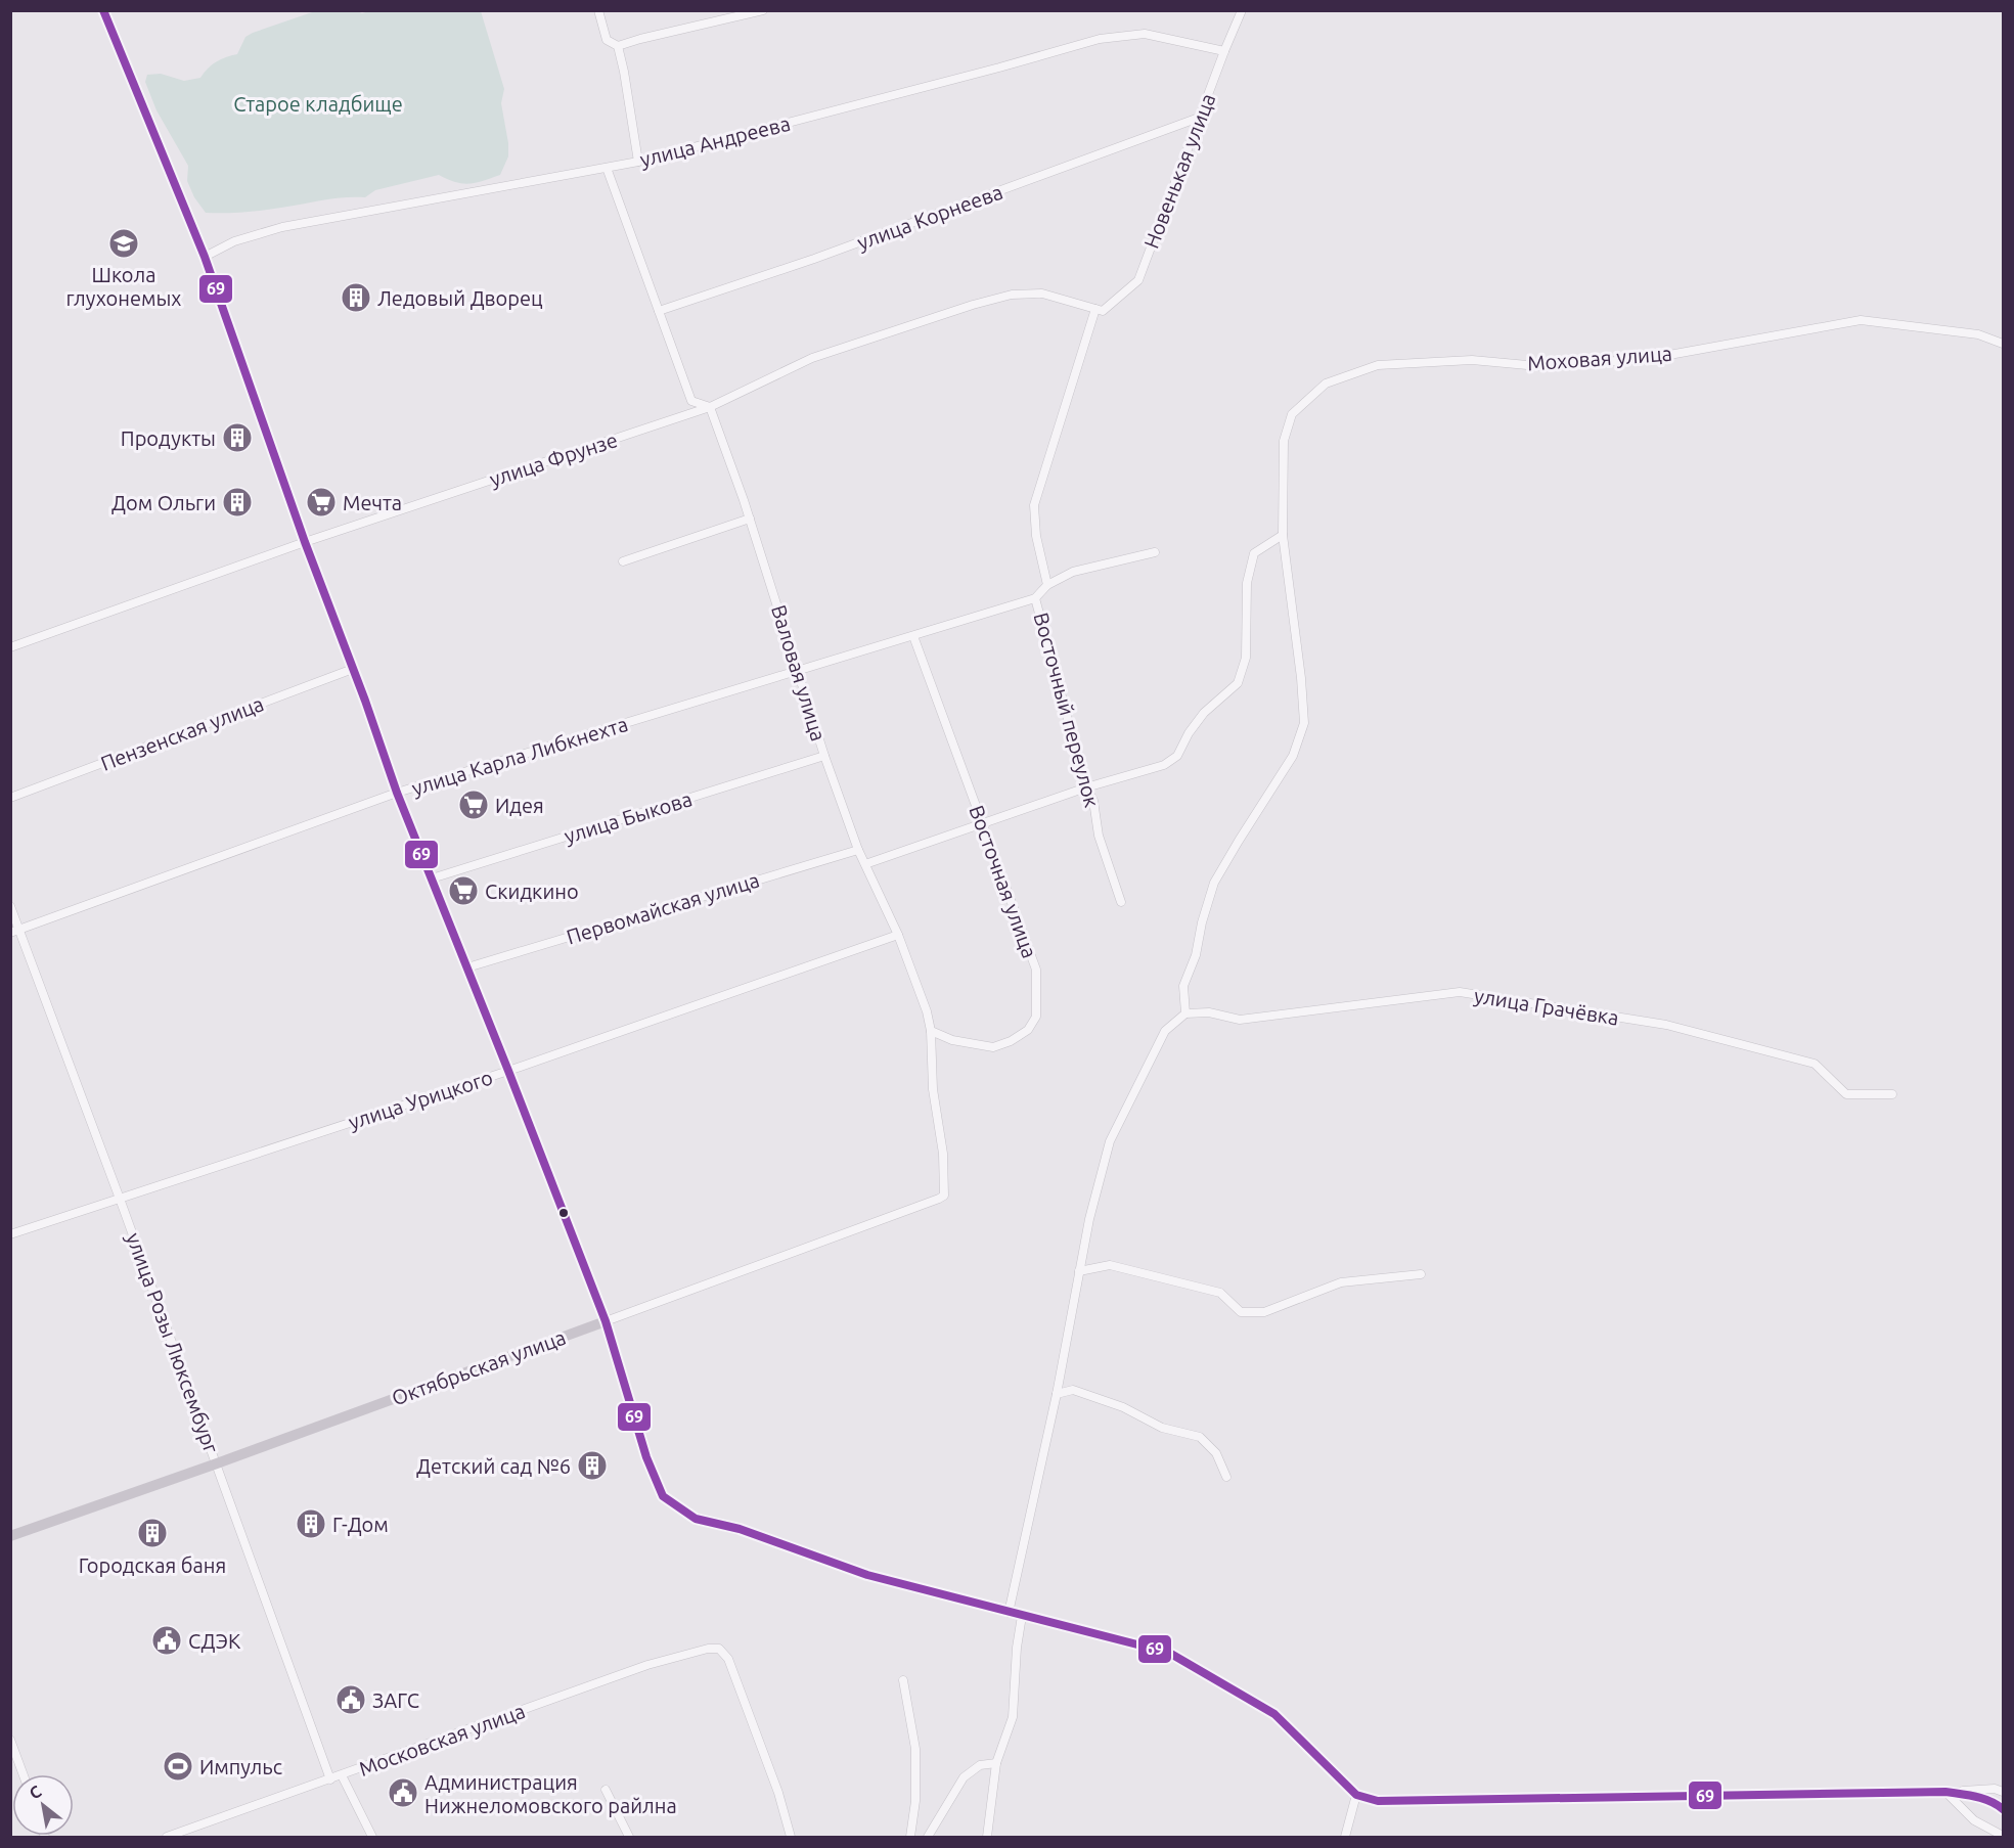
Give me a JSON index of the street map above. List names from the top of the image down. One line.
{"streets":{"main road":["Октябрьская улица"],"street":["улица Андреева","Новенькая улица","улица Корнеева","Моховая улица","улица Фрунзе","Валовая улица","Восточный переулок","Пензенская улица","улица Карла Либкнехта","улица Быкова","Восточная улица","Первомайская улица","улица Грачёвка","улица Урицкого","улица Розы Люксембург","Московская улица"]},"crossings":[["улица Андреева","Новенькая улица"],["Новенькая улица","улица Корнеева"],["Новенькая улица","улица Фрунзе"],["Новенькая улица","Восточный переулок"],["Моховая улица","улица Грачёвка"],["улица Фрунзе","Валовая улица"],["улица Фрунзе","Восточный переулок"],["Валовая улица","улица Карла Либкнехта"],["Валовая улица","улица Быкова"],["Валовая улица","Восточная улица"],["Валовая улица","Первомайская улица"],["Валовая улица","улица Урицкого"],["Валовая улица","Октябрьская улица"],["Восточный переулок","улица Карла Либкнехта"],["улица Карла Либкнехта","Восточная улица"],["улица Карла Либкнехта","улица Розы Люксембург"],["улица Урицкого","улица Розы Люксембург"],["улица Розы Люксембург","Октябрьская улица"],["улица Розы Люксембург","Московская улица"]],"parks":["Старое кладбище"],"places":{"school or university":["Школа глухонемых"],"building":["Ледовый Дворец","Продукты","Дом Ольги","Детский сад №6","Г-Дом","Городская баня"],"supermarket":["Мечта","Идея","Скидкино"],"public building":["СДЭК","ЗАГС","Администрация Нижнеломовского райлна"],"sports":["Импульс"]},"lines":["transit line 69"],"north":"top left"}
